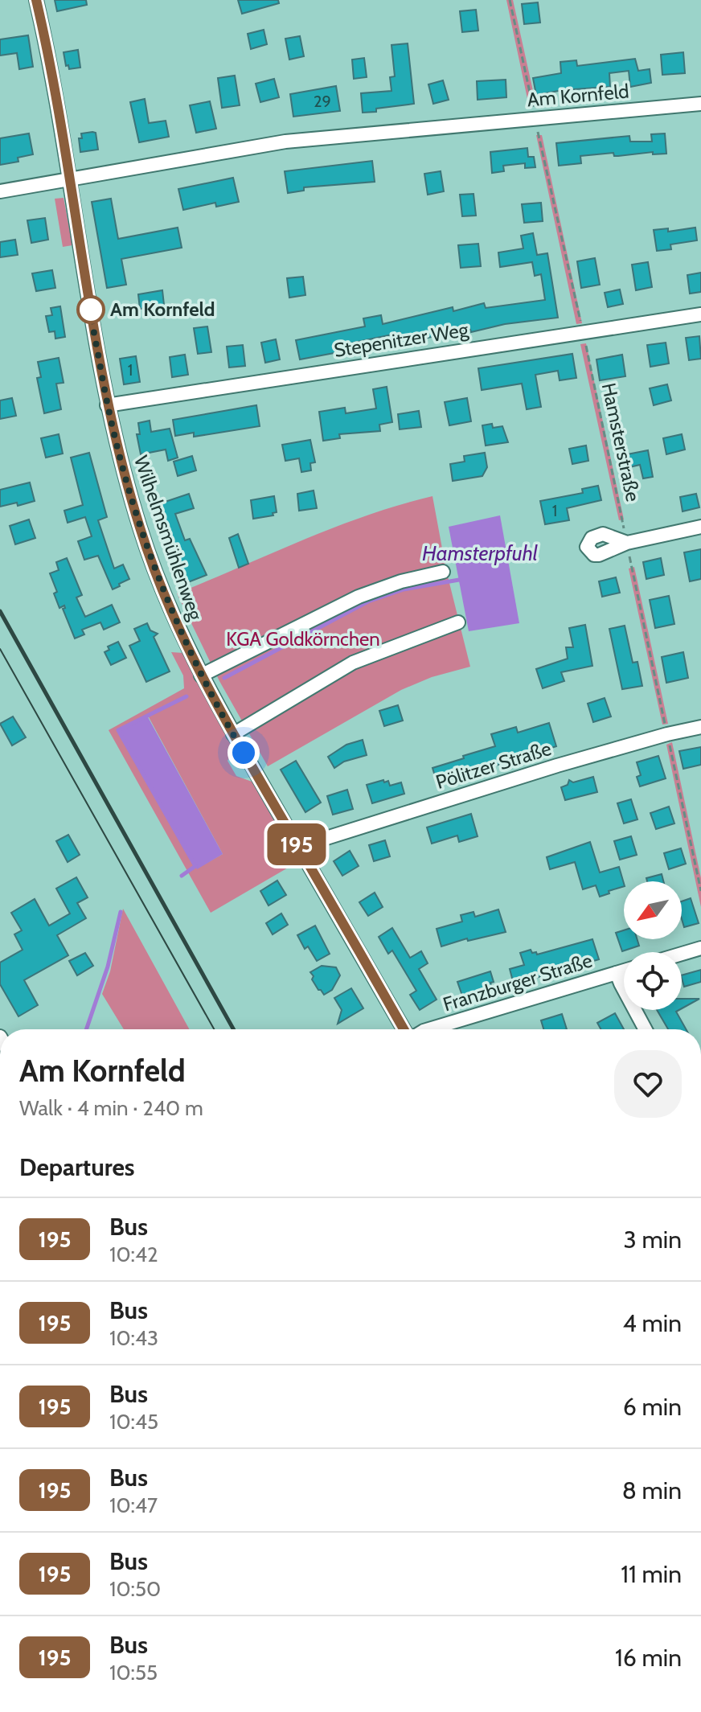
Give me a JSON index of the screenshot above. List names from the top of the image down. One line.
{"streets":{"street":["Am Kornfeld","Stepenitzer Weg","Wilhelmsmühlenweg","Pölitzer Straße","Franzburger Straße"],"path":["Hamsterstraße"]},"crossings":[["Am Kornfeld","Hamsterstraße"],["Am Kornfeld","Wilhelmsmühlenweg"],["Stepenitzer Weg","Hamsterstraße"],["Stepenitzer Weg","Wilhelmsmühlenweg"],["Hamsterstraße","Pölitzer Straße"],["Wilhelmsmühlenweg","Pölitzer Straße"]],"water":["Hamsterpfuhl"],"parks":["KGA Goldkörnchen"],"places":["Am Kornfeld"],"lines":["bus line 195"],"house_numbers":["29","1","1"],"north":"bottom left","page":{"on_map":"195","heading":[["Am Kornfeld","Walk · 4 min · 240 m"],"Departures"],"list":[{"mark":"195","name":"Bus","note":"10:42","value":"3 min"},{"mark":"195","name":"Bus","note":"10:43","value":"4 min"},{"mark":"195","name":"Bus","note":"10:45","value":"6 min"},{"mark":"195","name":"Bus","note":"10:47","value":"8 min"},{"mark":"195","name":"Bus","note":"10:50","value":"11 min"},{"mark":"195","name":"Bus","note":"10:55","value":"16 min"}]}}
